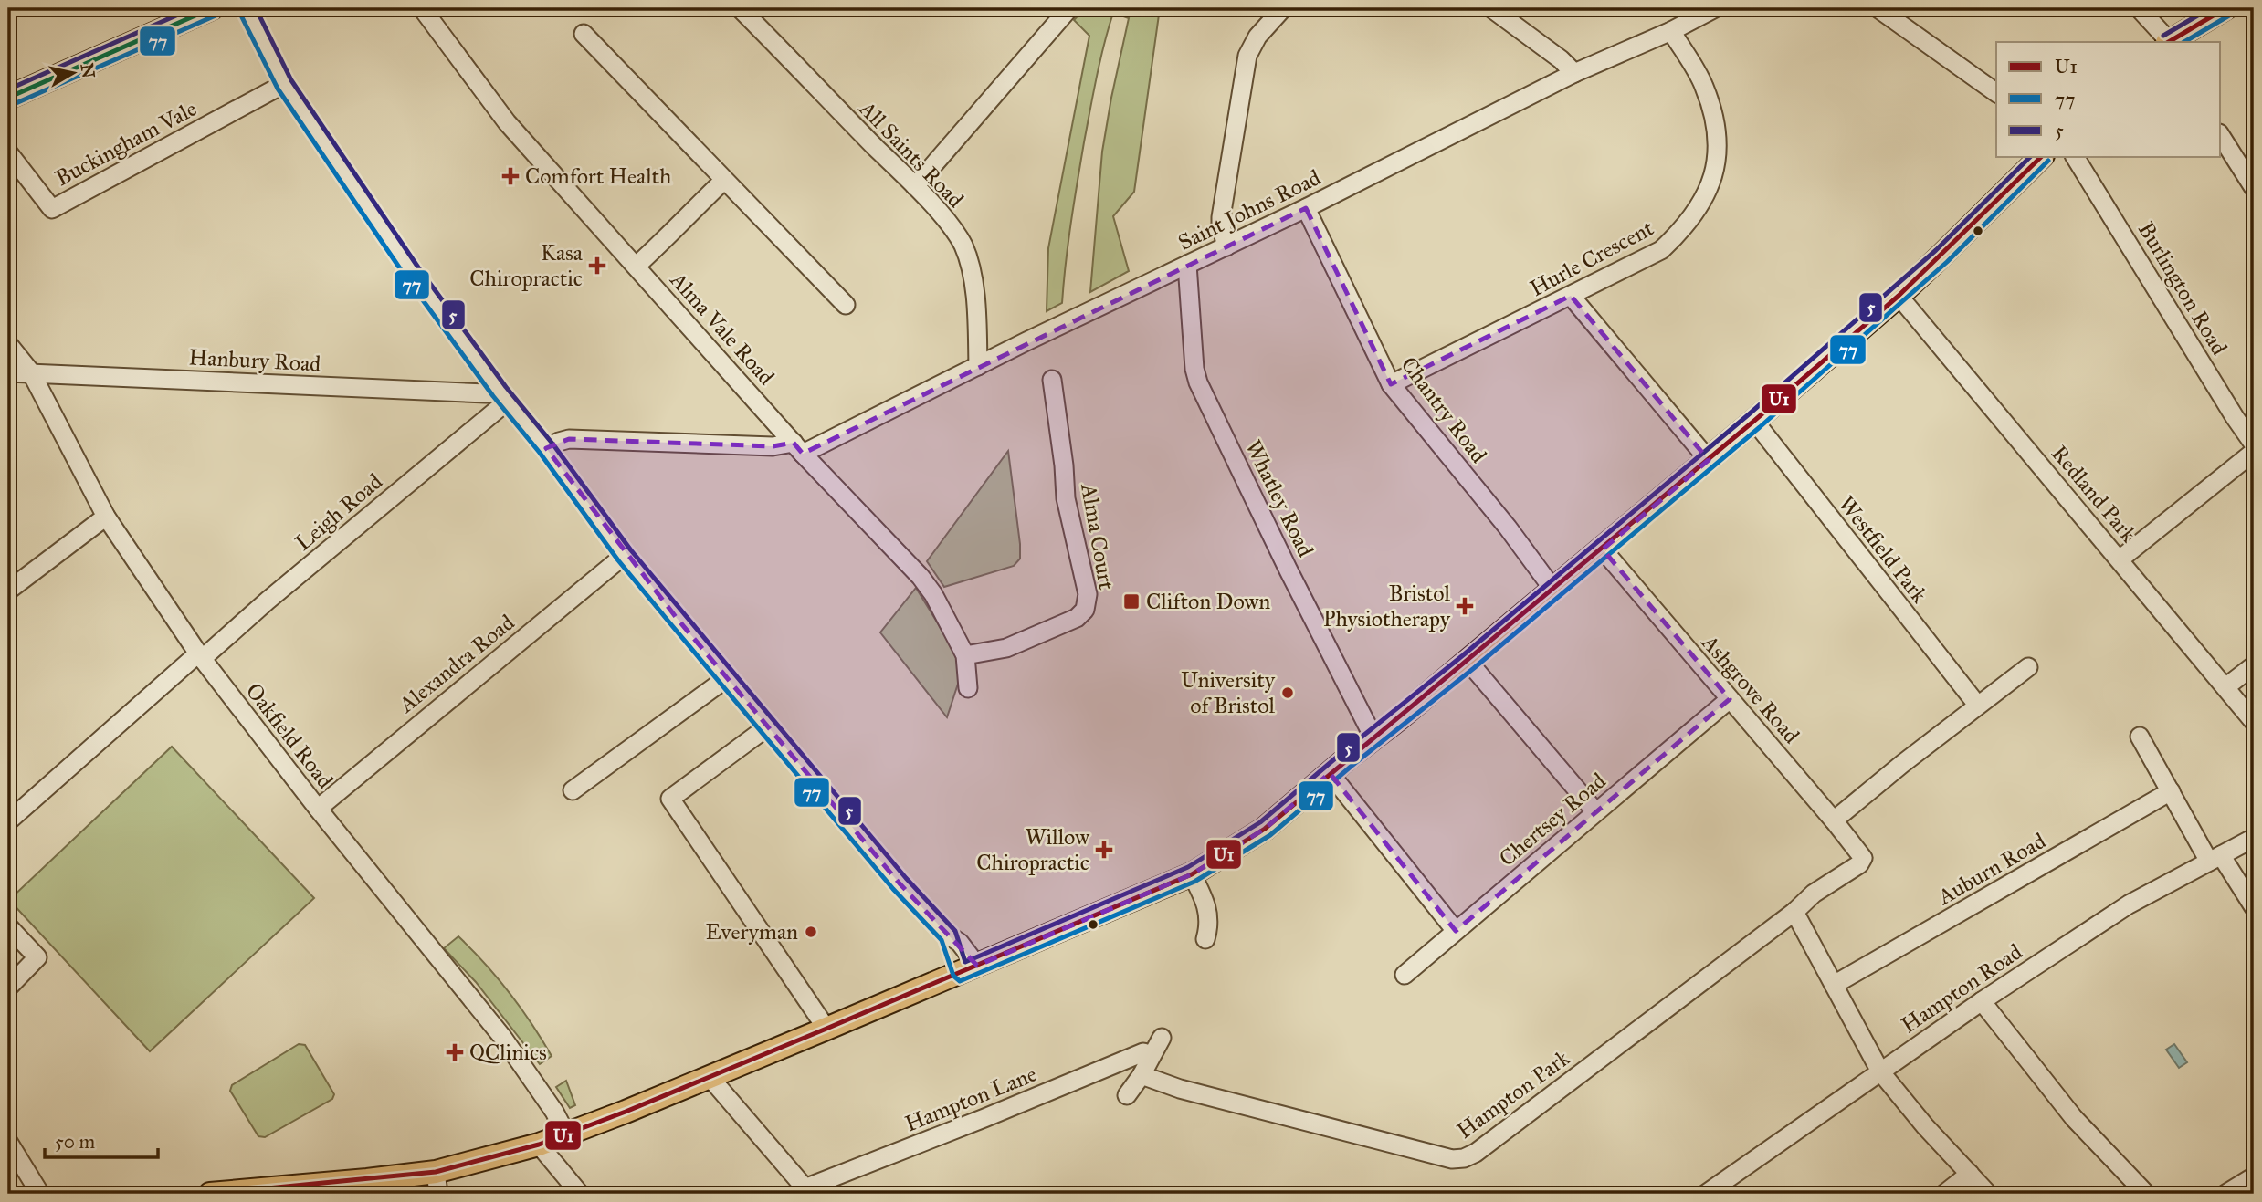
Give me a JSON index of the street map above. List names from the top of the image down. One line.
{"streets":{"street":["Buckingham Vale","All Saints Road","Saint Johns Road","Hurle Crescent","Burlington Road","Alma Vale Road","Hanbury Road","Chantry Road","Redland Park","Whatley Road","Leigh Road","Alma Court","Westfield Park","Alexandra Road","Ashgrove Road","Oakfield Road","Chertsey Road","Auburn Road","Hampton Road","Hampton Park","Hampton Lane"]},"crossings":[["All Saints Road","Saint Johns Road"],["Saint Johns Road","Hurle Crescent"],["Saint Johns Road","Alma Vale Road"],["Saint Johns Road","Chantry Road"],["Saint Johns Road","Whatley Road"],["Hurle Crescent","Chantry Road"],["Alma Vale Road","Alma Court"],["Hanbury Road","Leigh Road"],["Hanbury Road","Oakfield Road"],["Leigh Road","Oakfield Road"],["Alexandra Road","Oakfield Road"],["Ashgrove Road","Chertsey Road"],["Ashgrove Road","Hampton Park"]],"places":{"health":["Comfort Health","Kasa Chiropractic","Bristol Physiotherapy","Willow Chiropractic","QClinics"],"transit":["Clifton Down"],"other":["University of Bristol","Everyman"]},"lines":["transit line U1","transit line 5","transit line 77"],"legend":["U1","77","5"],"scale_bar":"50 m","north":"right"}
